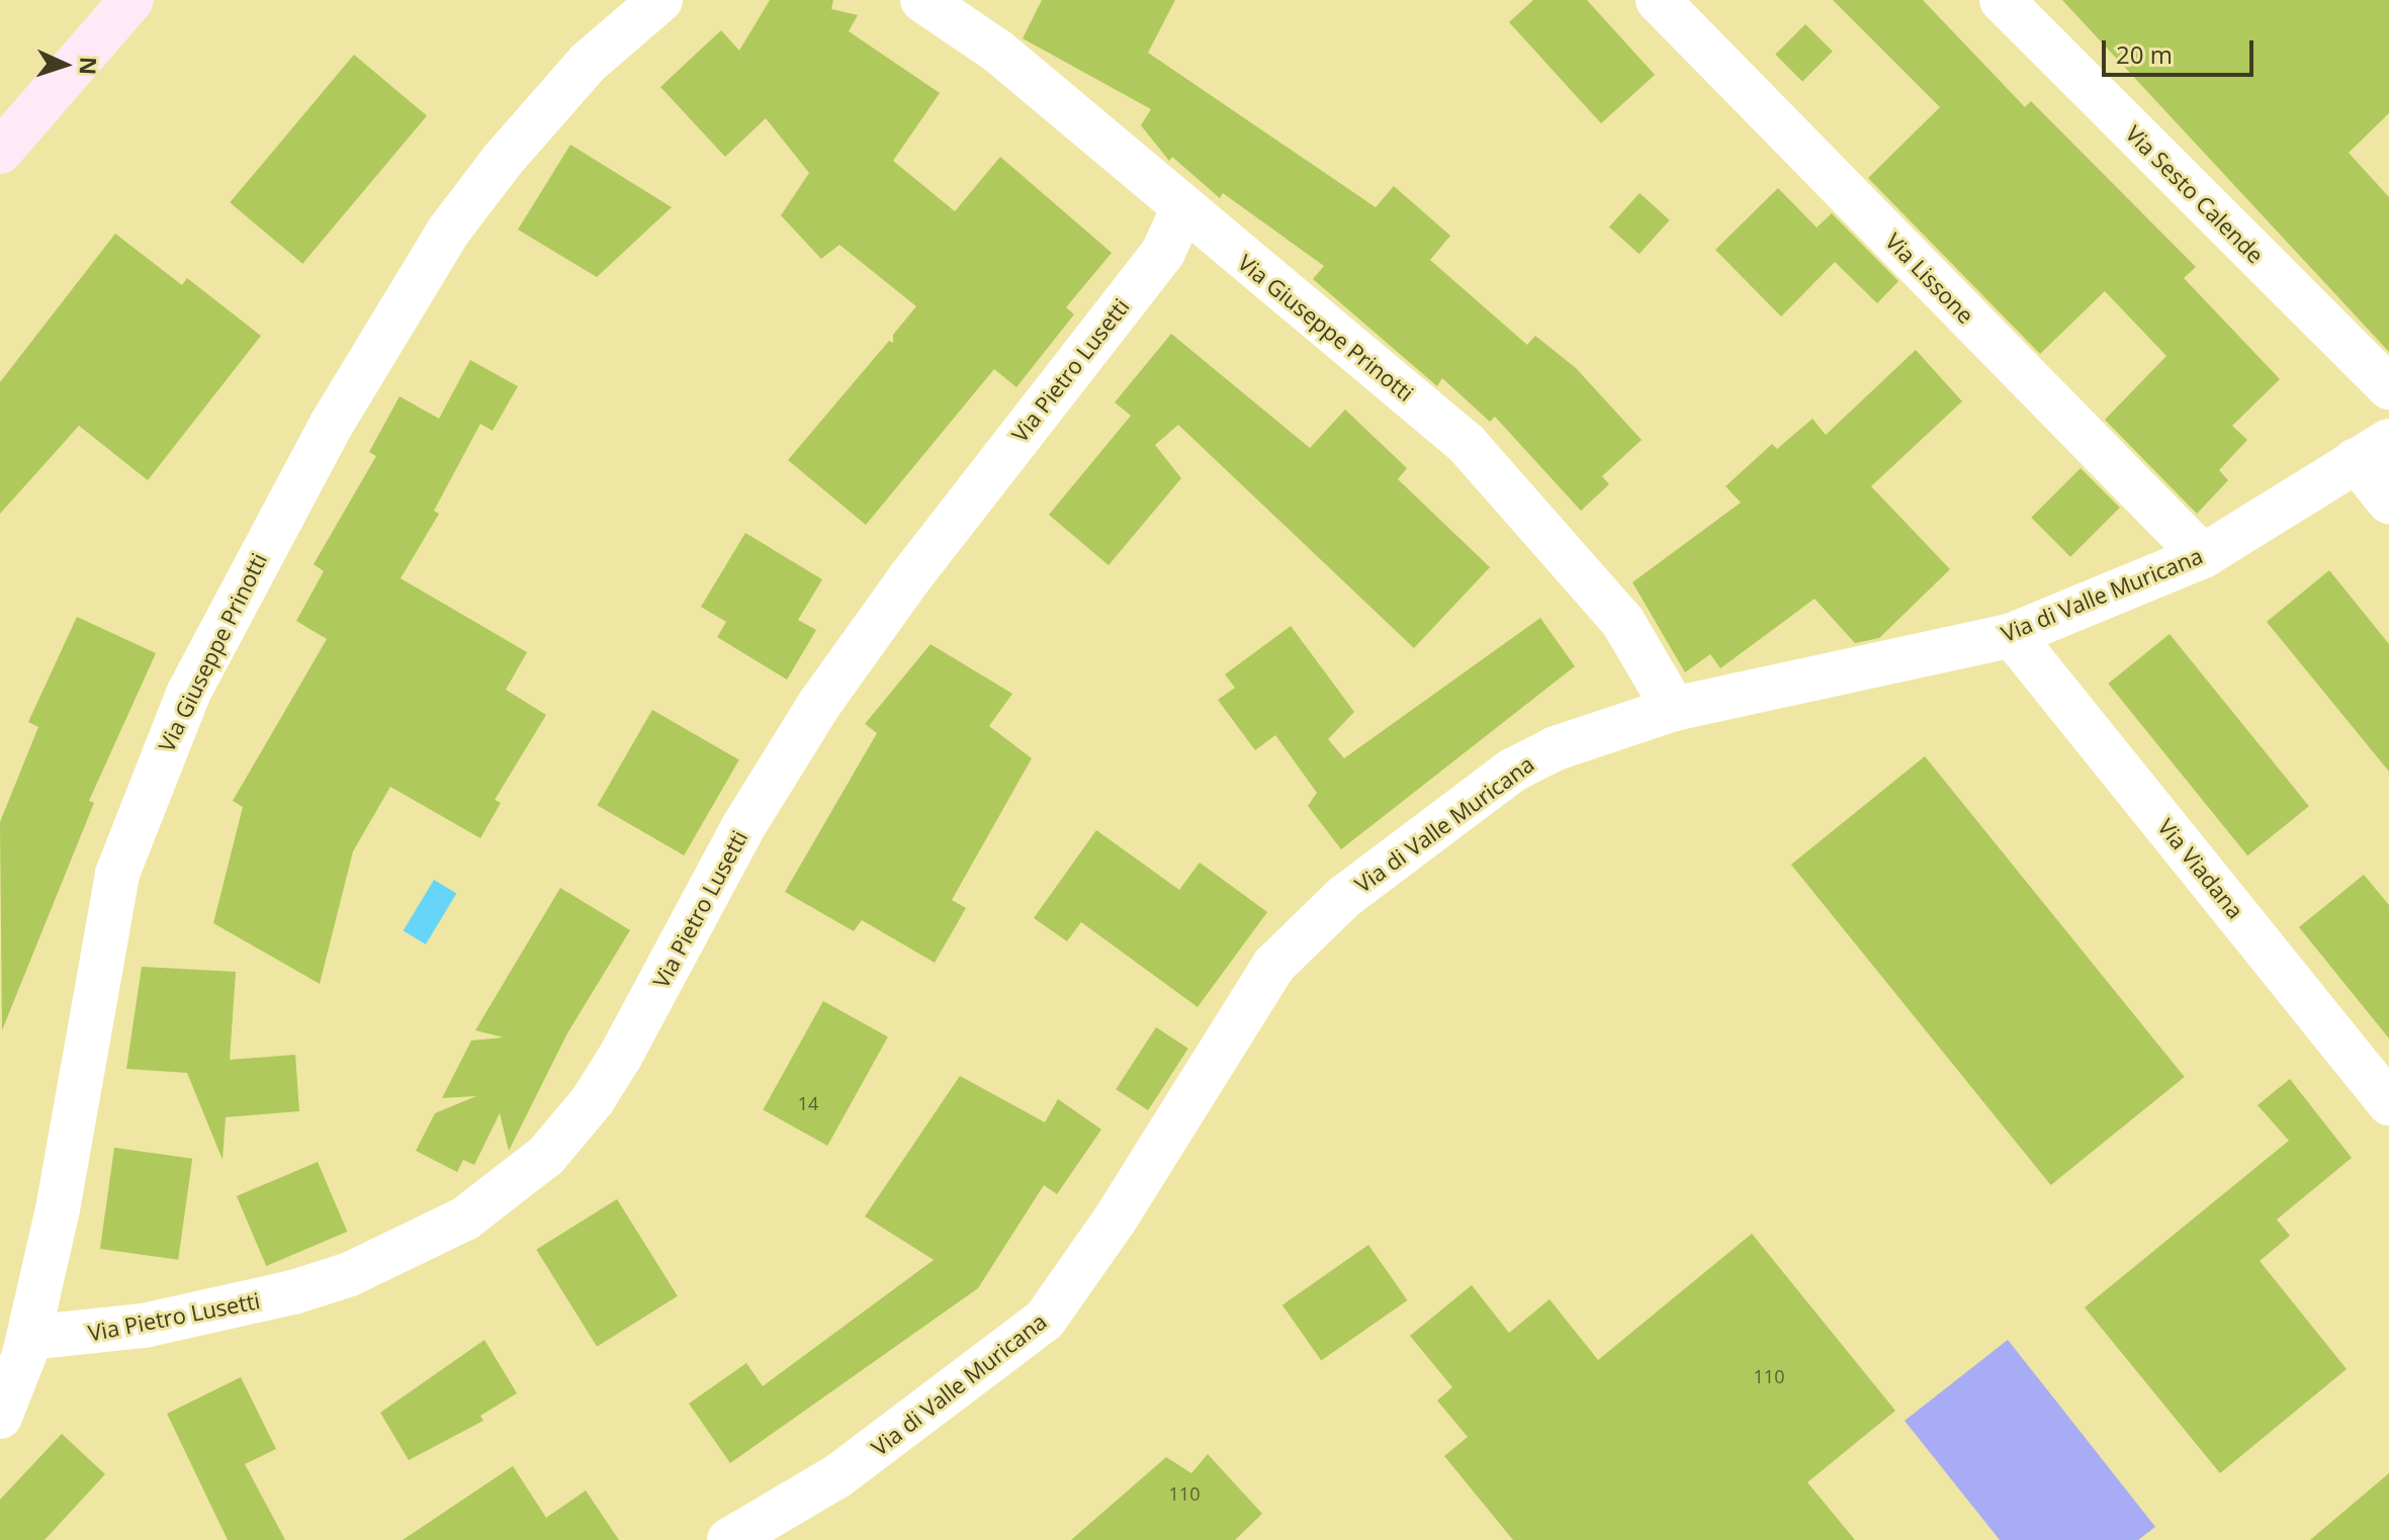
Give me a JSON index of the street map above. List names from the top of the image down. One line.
{"streets":{"street":["Via Sesto Calende","Via Lissone","Via Giuseppe Prinotti","Via Pietro Lusetti","Via di Valle Muricana","Via Viadana"]},"crossings":[["Via Lissone","Via di Valle Muricana"],["Via Giuseppe Prinotti","Via Pietro Lusetti"],["Via Giuseppe Prinotti","Via di Valle Muricana"],["Via di Valle Muricana","Via Viadana"]],"house_numbers":["14","110","110"],"scale_bar":"20 m","north":"right"}
